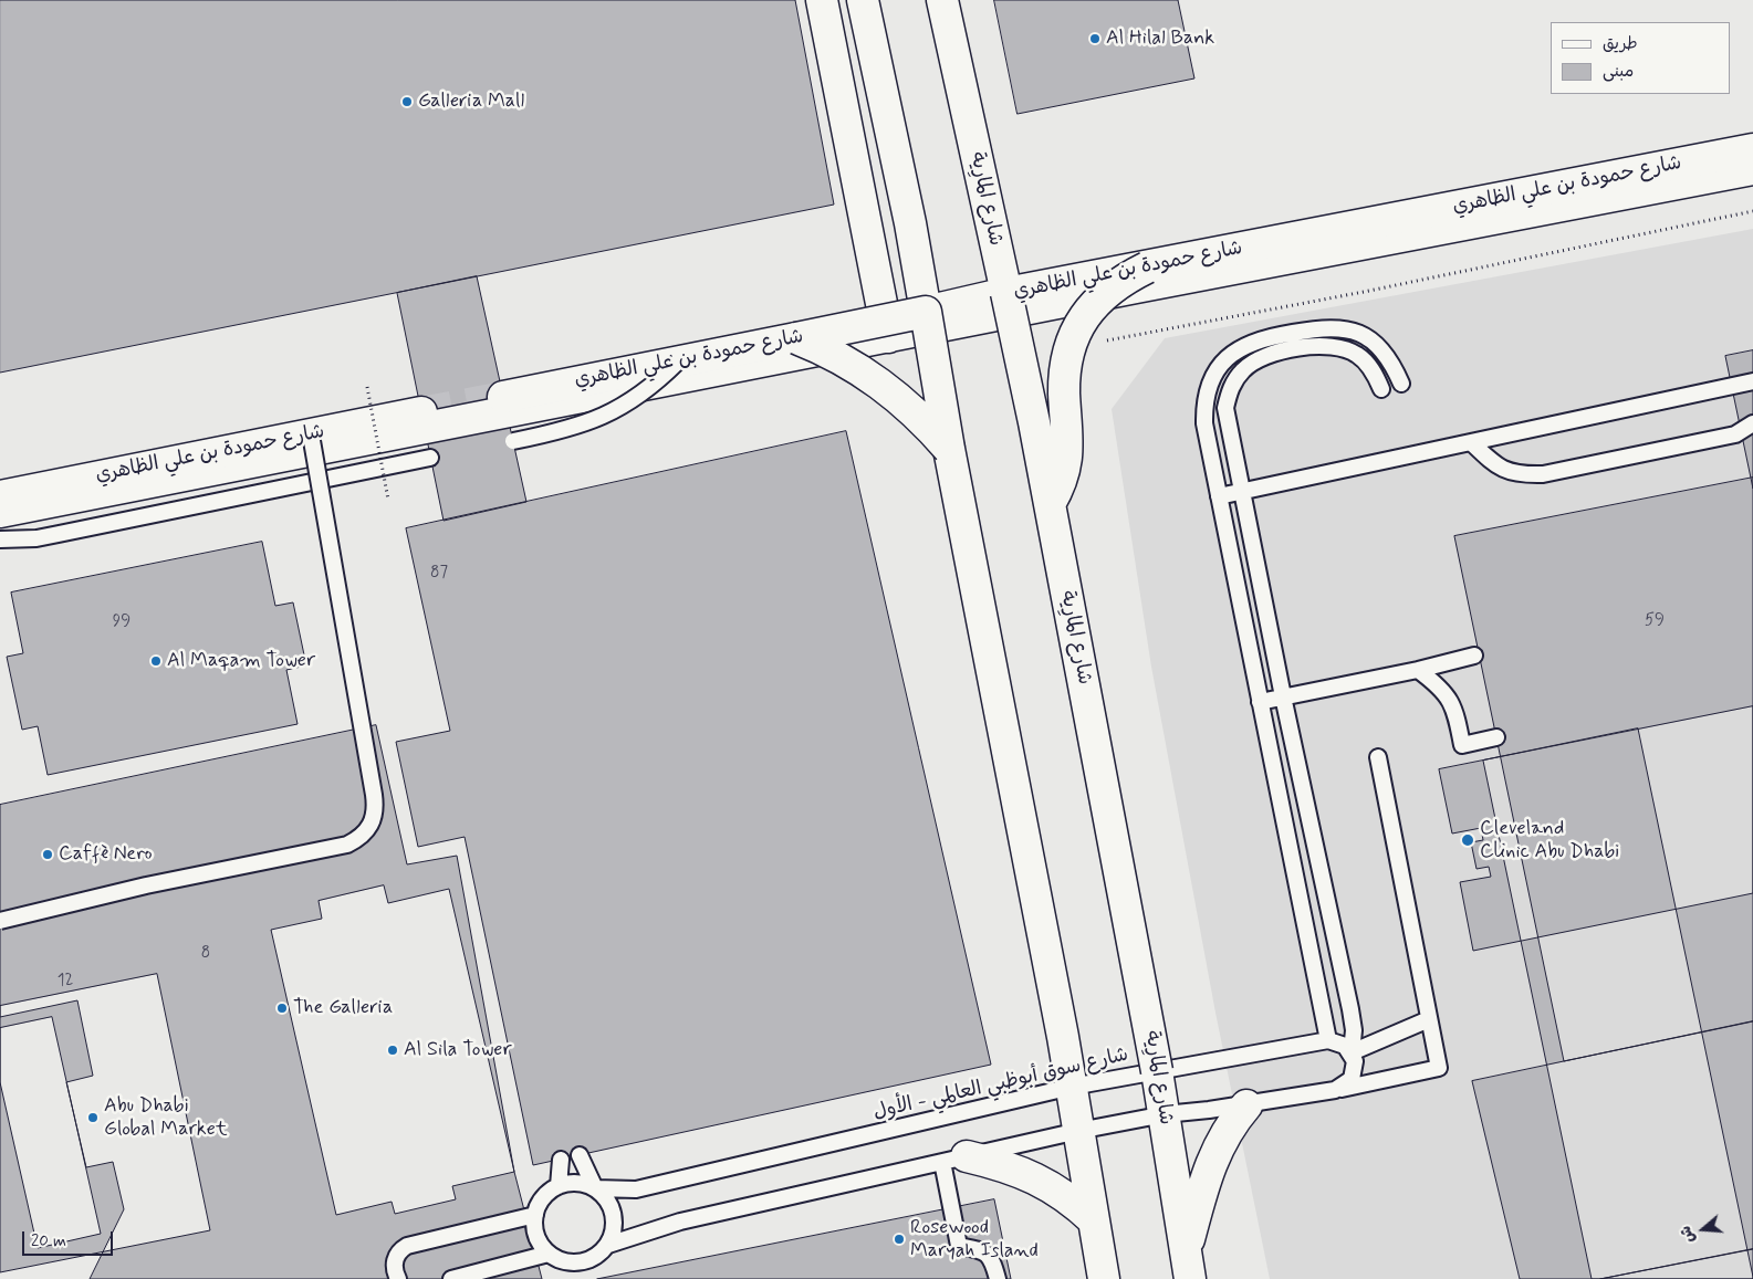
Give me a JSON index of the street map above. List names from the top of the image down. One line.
{"streets":{"street":["شارع حمودة بن علي الظاهري","شارع المارِية"],"lane":["شارع سوق أبوظبي العالمي - الأول"]},"crossings":[["شارع حمودة بن علي الظاهري","شارع المارِية"],["شارع المارِية","شارع سوق أبوظبي العالمي - الأول"]],"places":["Al Hilal Bank","Galleria Mall","Al Maqam Tower","Cleveland Clinic Abu Dhabi","Caffè Nero","The Galleria","Al Sila Tower","Abu Dhabi Global Market","Rosewood Maryah Island"],"house_numbers":["87","59","99","8","12"],"legend":["طريق","مبنى"],"scale_bar":"20 m","north":"left"}
